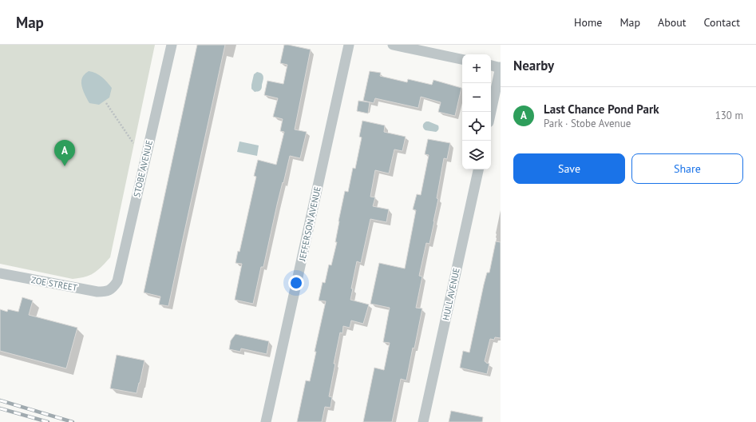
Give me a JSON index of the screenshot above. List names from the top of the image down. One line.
{"streets":{"street":["STOBE AVENUE","JEFFERSON AVENUE","ZOE STREET","HULL AVENUE"]},"crossings":[["STOBE AVENUE","ZOE STREET"]],"page":{"header":"Map","nav":["Home","Map","About","Contact"],"heading":"Nearby","map_buttons":["+","−"],"list":[{"mark":"A","name":"Last Chance Pond Park","note":"Park · Stobe Avenue","value":"130 m"}],"pins":"A","buttons":["Save","Share"]}}
